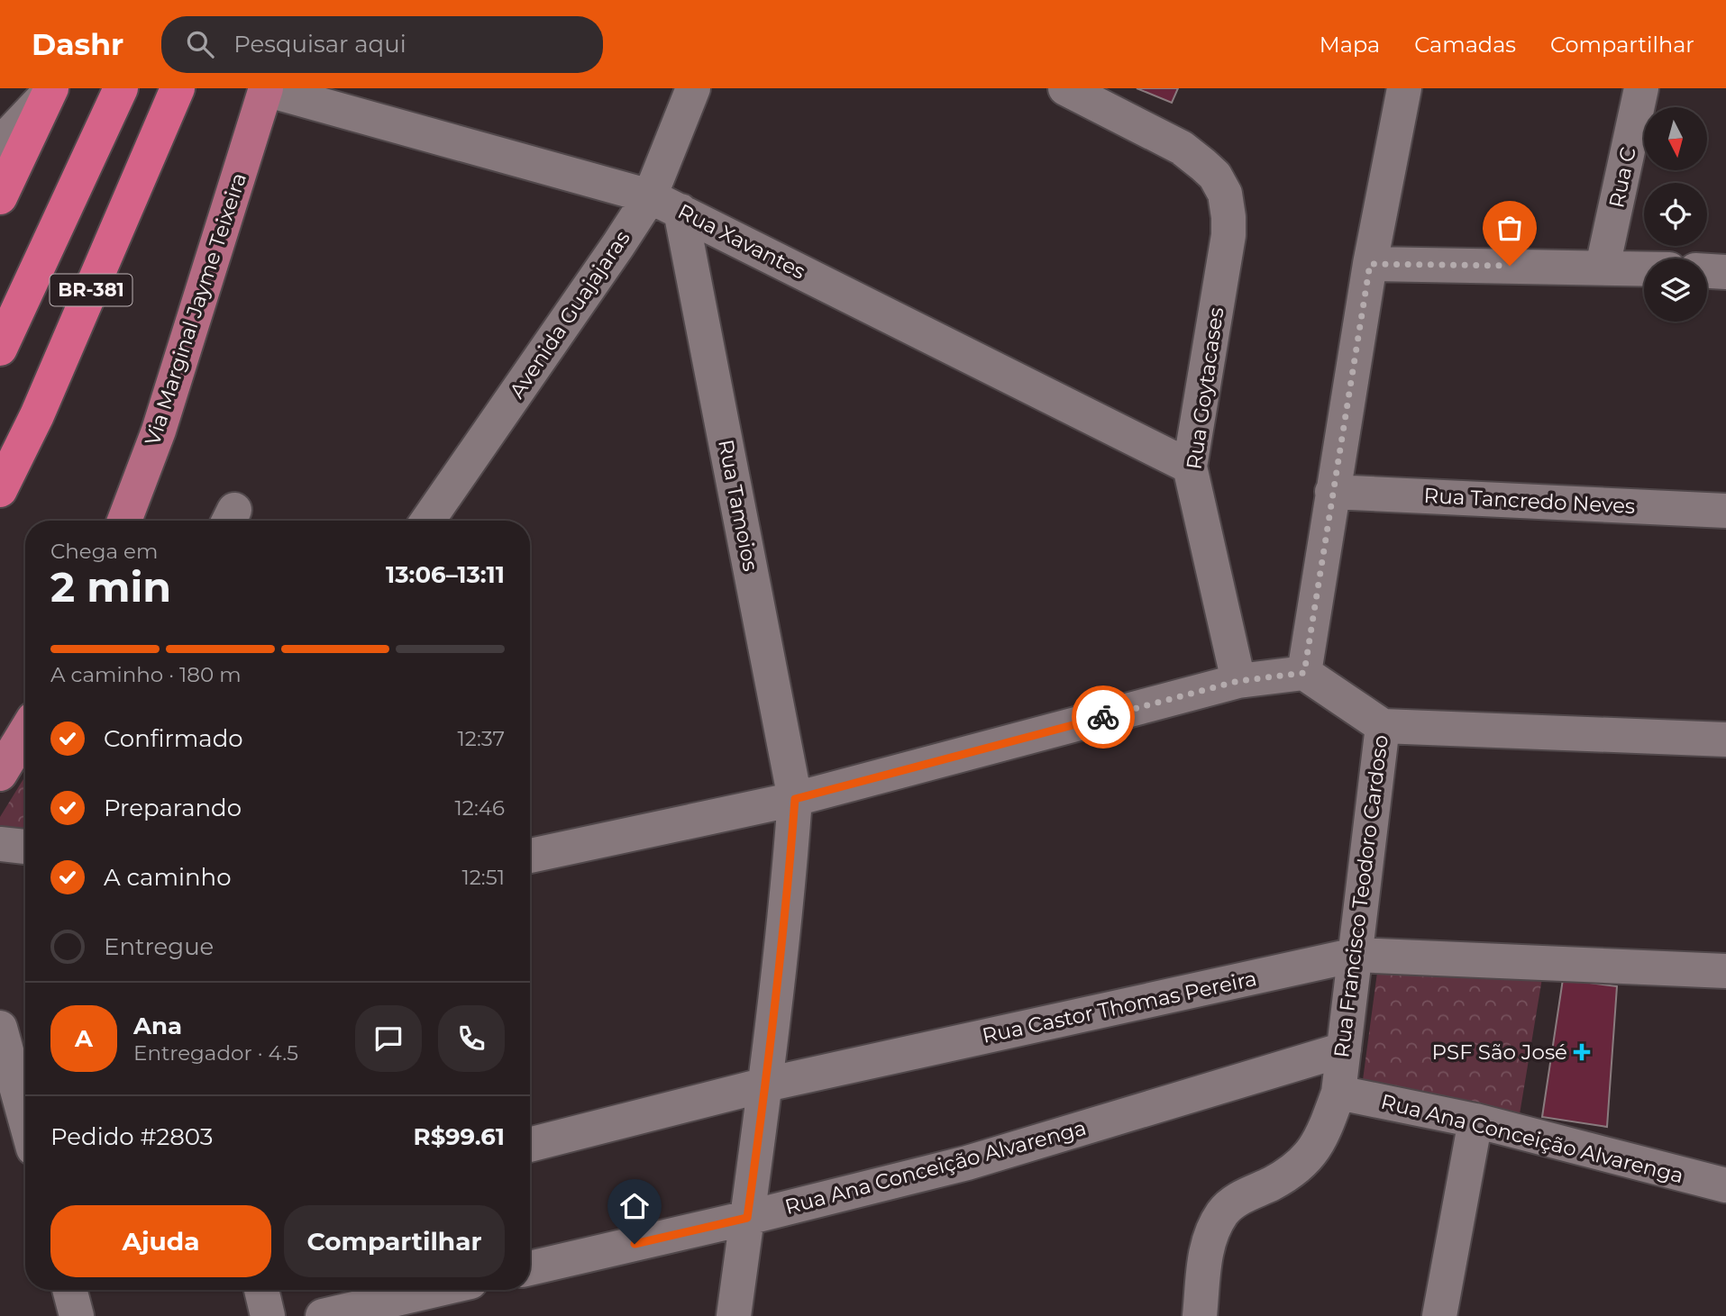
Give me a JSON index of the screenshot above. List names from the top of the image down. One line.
{"streets":{"highway":["BR-381"],"main road":["Via Marginal Jayme Teixeira"],"street":["Rua C","Rua Xavantes","Avenida Guajajaras","Rua Goytacases","Rua Tancredo Neves","Rua Tamoios","Rua Francisco Teodoro Cardoso","Rua Castor Thomas Pereira","Rua Ana Conceição Alvarenga"]},"crossings":[["Rua Xavantes","Via Marginal Jayme Teixeira"],["Rua Xavantes","Avenida Guajajaras"],["Rua Xavantes","Rua Goytacases"],["Rua Xavantes","Rua Tamoios"],["Rua Tamoios","Rua Castor Thomas Pereira"],["Rua Tamoios","Rua Ana Conceição Alvarenga"],["Rua Francisco Teodoro Cardoso","Rua Castor Thomas Pereira"],["Rua Francisco Teodoro Cardoso","Rua Ana Conceição Alvarenga"]],"places":{"health":["PSF São José"]},"north":"bottom","page":{"header":"Dashr","search":"Pesquisar aqui","nav":["Mapa","Camadas","Compartilhar"],"heading":["2 min","Chega em","13:06–13:11"],"panel":["Ana","Entregador · 4.5","Pedido #2803","R$99.61"],"bar":"A caminho · 180 m","list":[["Confirmado","12:37"],["Preparando","12:46"],["A caminho","12:51"],"Entregue"],"round":"A","buttons":["Ajuda","Compartilhar"]}}
